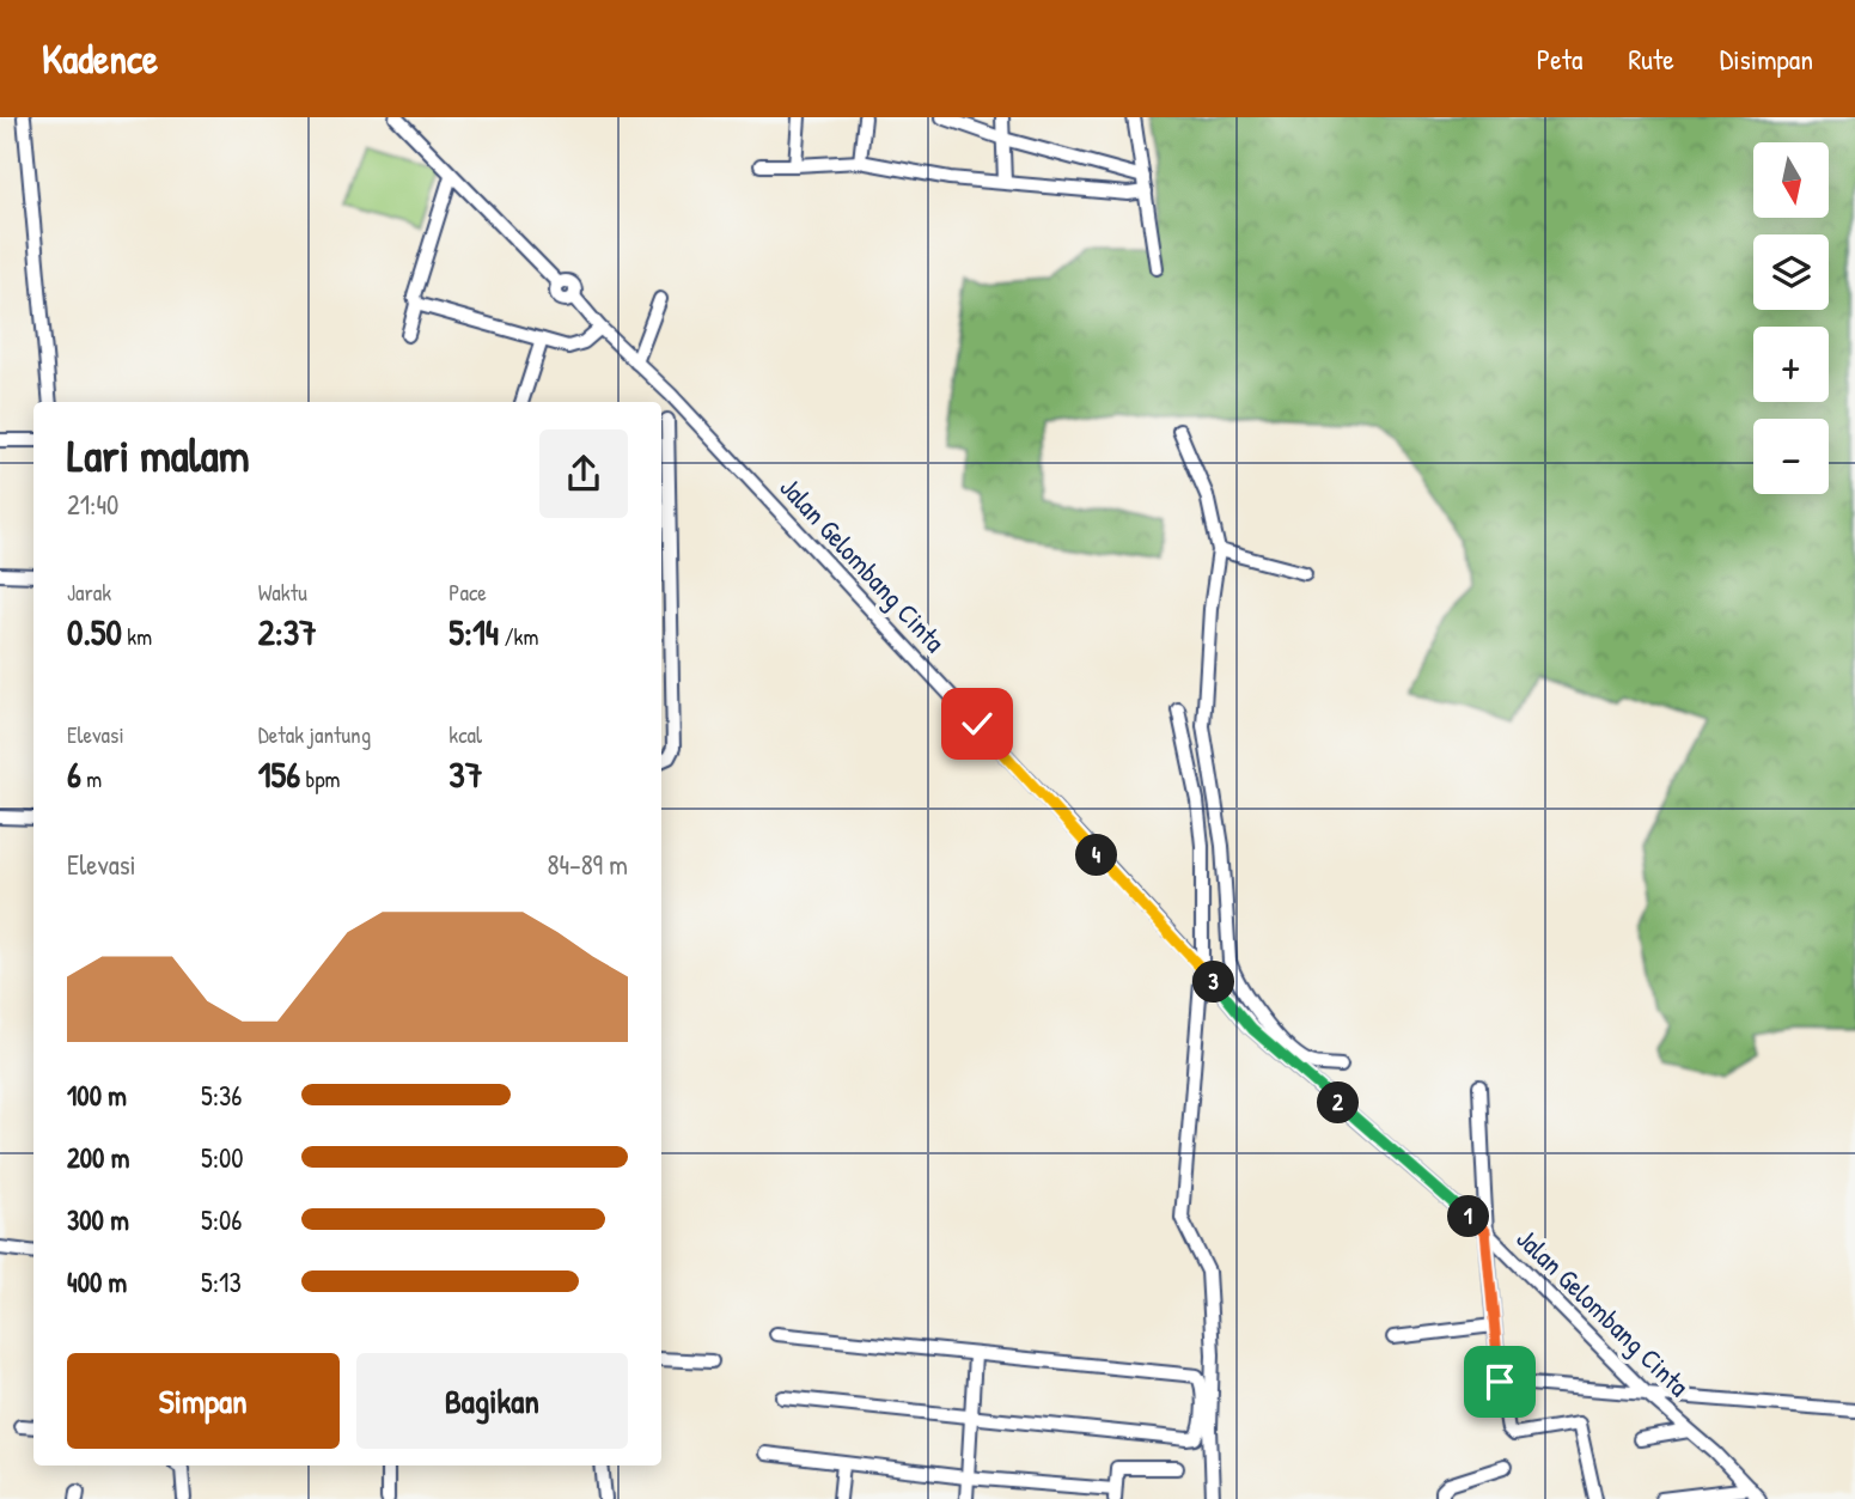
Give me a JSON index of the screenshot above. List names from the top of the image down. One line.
{"streets":{"street":["Jalan Gelombang Cinta"]},"north":"bottom","page":{"header":"Kadence","nav":["Peta","Rute","Disimpan"],"map_buttons":["+","−"],"heading":["Lari malam","21:40"],"stats":[["Jarak","0.50 km"],["Waktu","2:37"],["Pace","5:14 /km"],["Elevasi","6 m"],["Detak jantung","156 bpm"],["kcal","37"]],"chart":["Elevasi","84–89 m"],"pins":["4","3","2","1"],"list":[{"name":"100 m","note":"5:36"},{"name":"200 m","note":"5:00"},{"name":"300 m","note":"5:06"},{"name":"400 m","note":"5:13"}],"buttons":["Simpan","Bagikan"]}}
